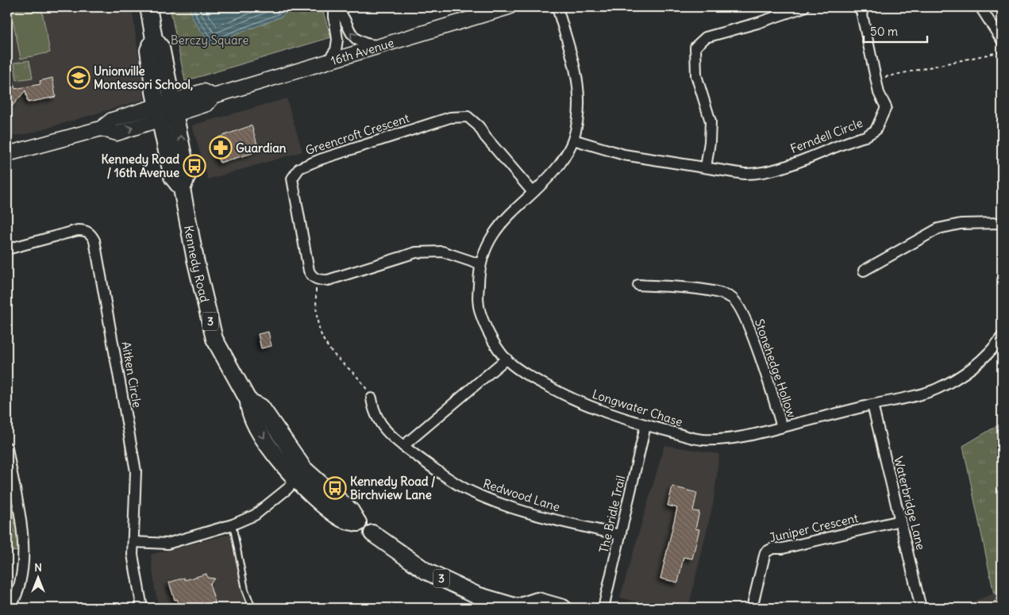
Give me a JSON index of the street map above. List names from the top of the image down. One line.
{"streets":{"main road":["16th Avenue","Kennedy Road","3"],"street":["Greencroft Crescent","Ferndell Circle","Stonehedge Hollow","Aitken Circle","Longwater Chase","Redwood Lane","Waterbridge Lane","The Bridle Trail","Juniper Crescent"]},"crossings":[["16th Avenue","Kennedy Road"],["Greencroft Crescent","Longwater Chase"],["Ferndell Circle","Longwater Chase"],["Stonehedge Hollow","Longwater Chase"],["Longwater Chase","Waterbridge Lane"],["Longwater Chase","The Bridle Trail"],["Redwood Lane","The Bridle Trail"],["Waterbridge Lane","Juniper Crescent"]],"parks":["Berczy Square"],"places":{"school or university":["Unionville Montessori School,"],"pharmacy":["Guardian"],"bus stop":["Kennedy Road / 16th Avenue","Kennedy Road / Birchview Lane"]},"scale_bar":"50 m","north":"top"}
